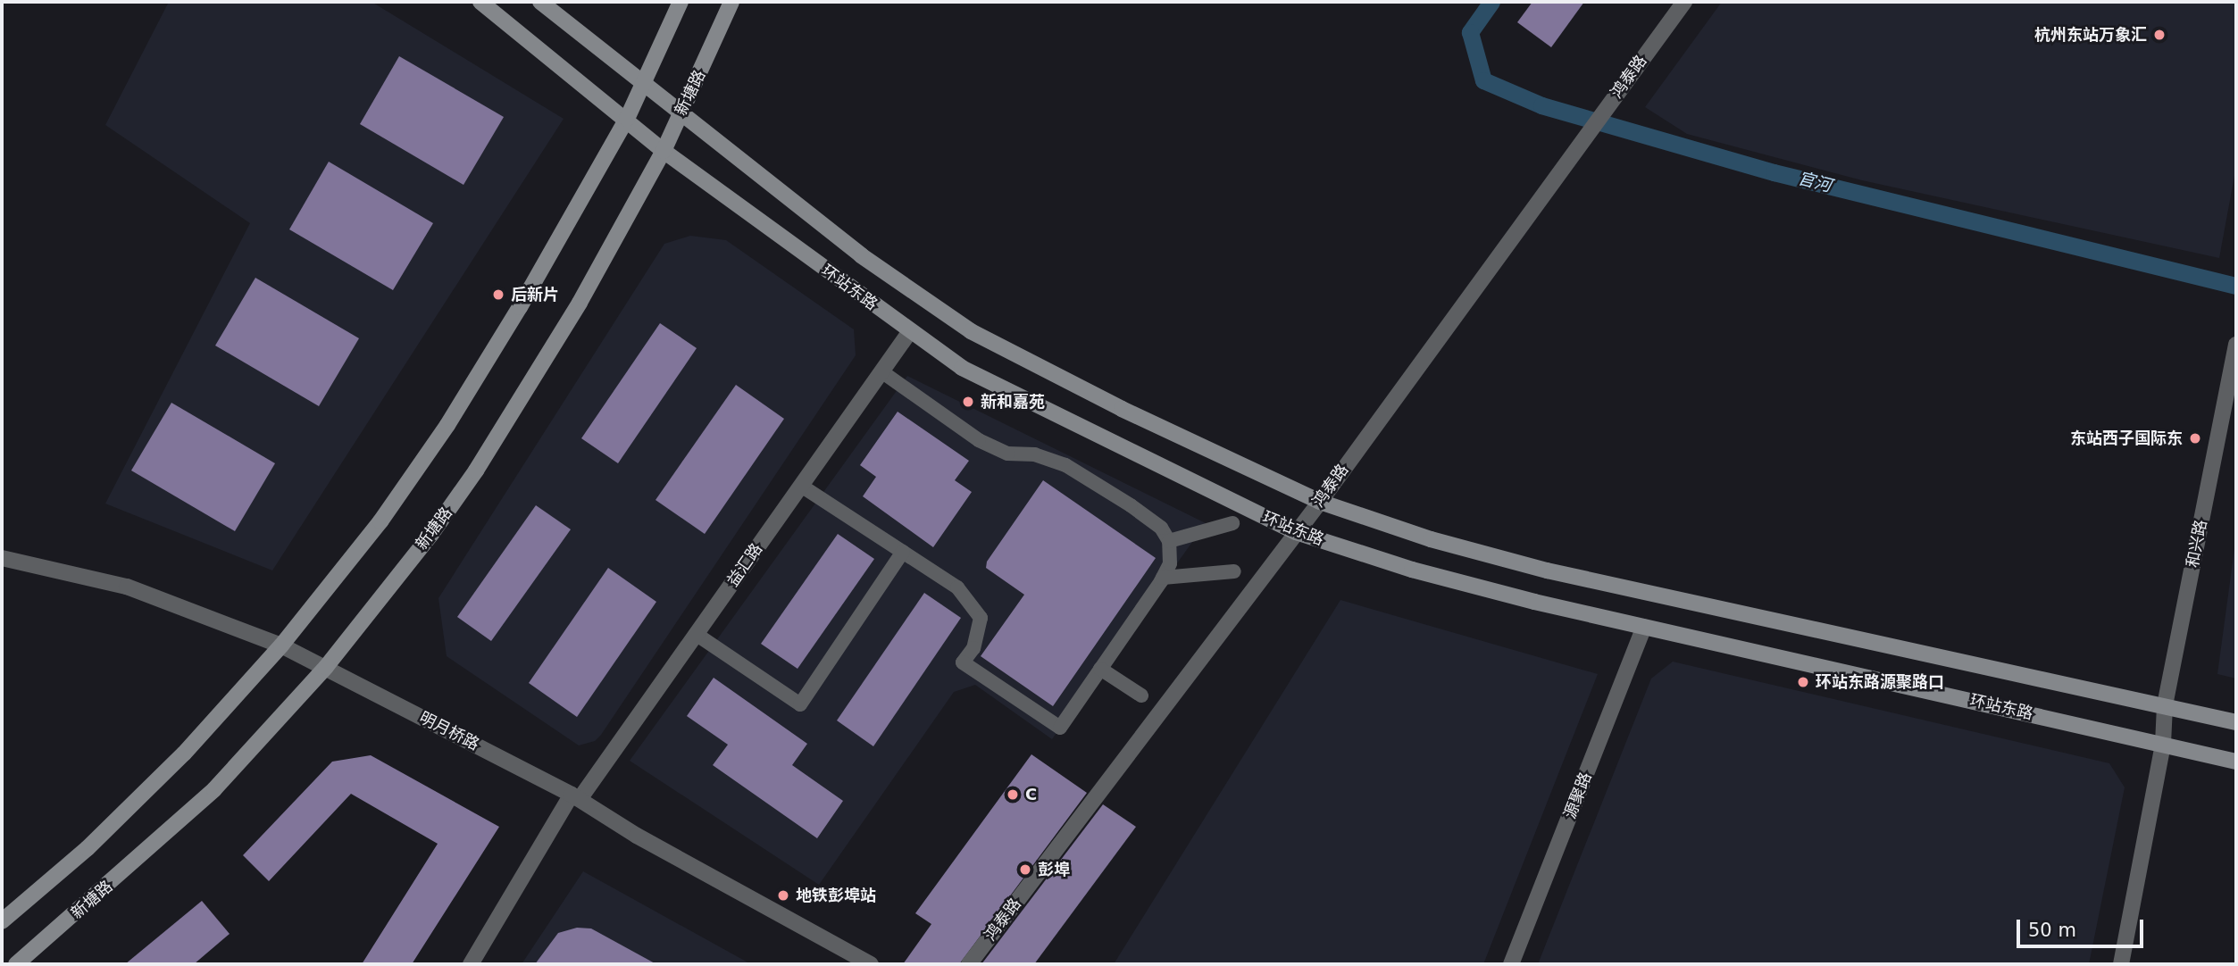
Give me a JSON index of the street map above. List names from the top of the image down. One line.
{"streets":{"main road":["新塘路","环站东路"],"street":["鸿泰路","和兴路","益汇路","明月桥路","源聚路"]},"crossings":[["鸿泰路","环站东路"],["新塘路","环站东路"],["新塘路","明月桥路"],["环站东路","和兴路"],["环站东路","益汇路"],["环站东路","源聚路"],["益汇路","明月桥路"]],"water":["官河"],"places":["杭州东站万象汇","后新片","新和嘉苑","东站西子国际东","环站东路源聚路口","C","彭埠","地铁彭埠站"],"scale_bar":"50 m"}
